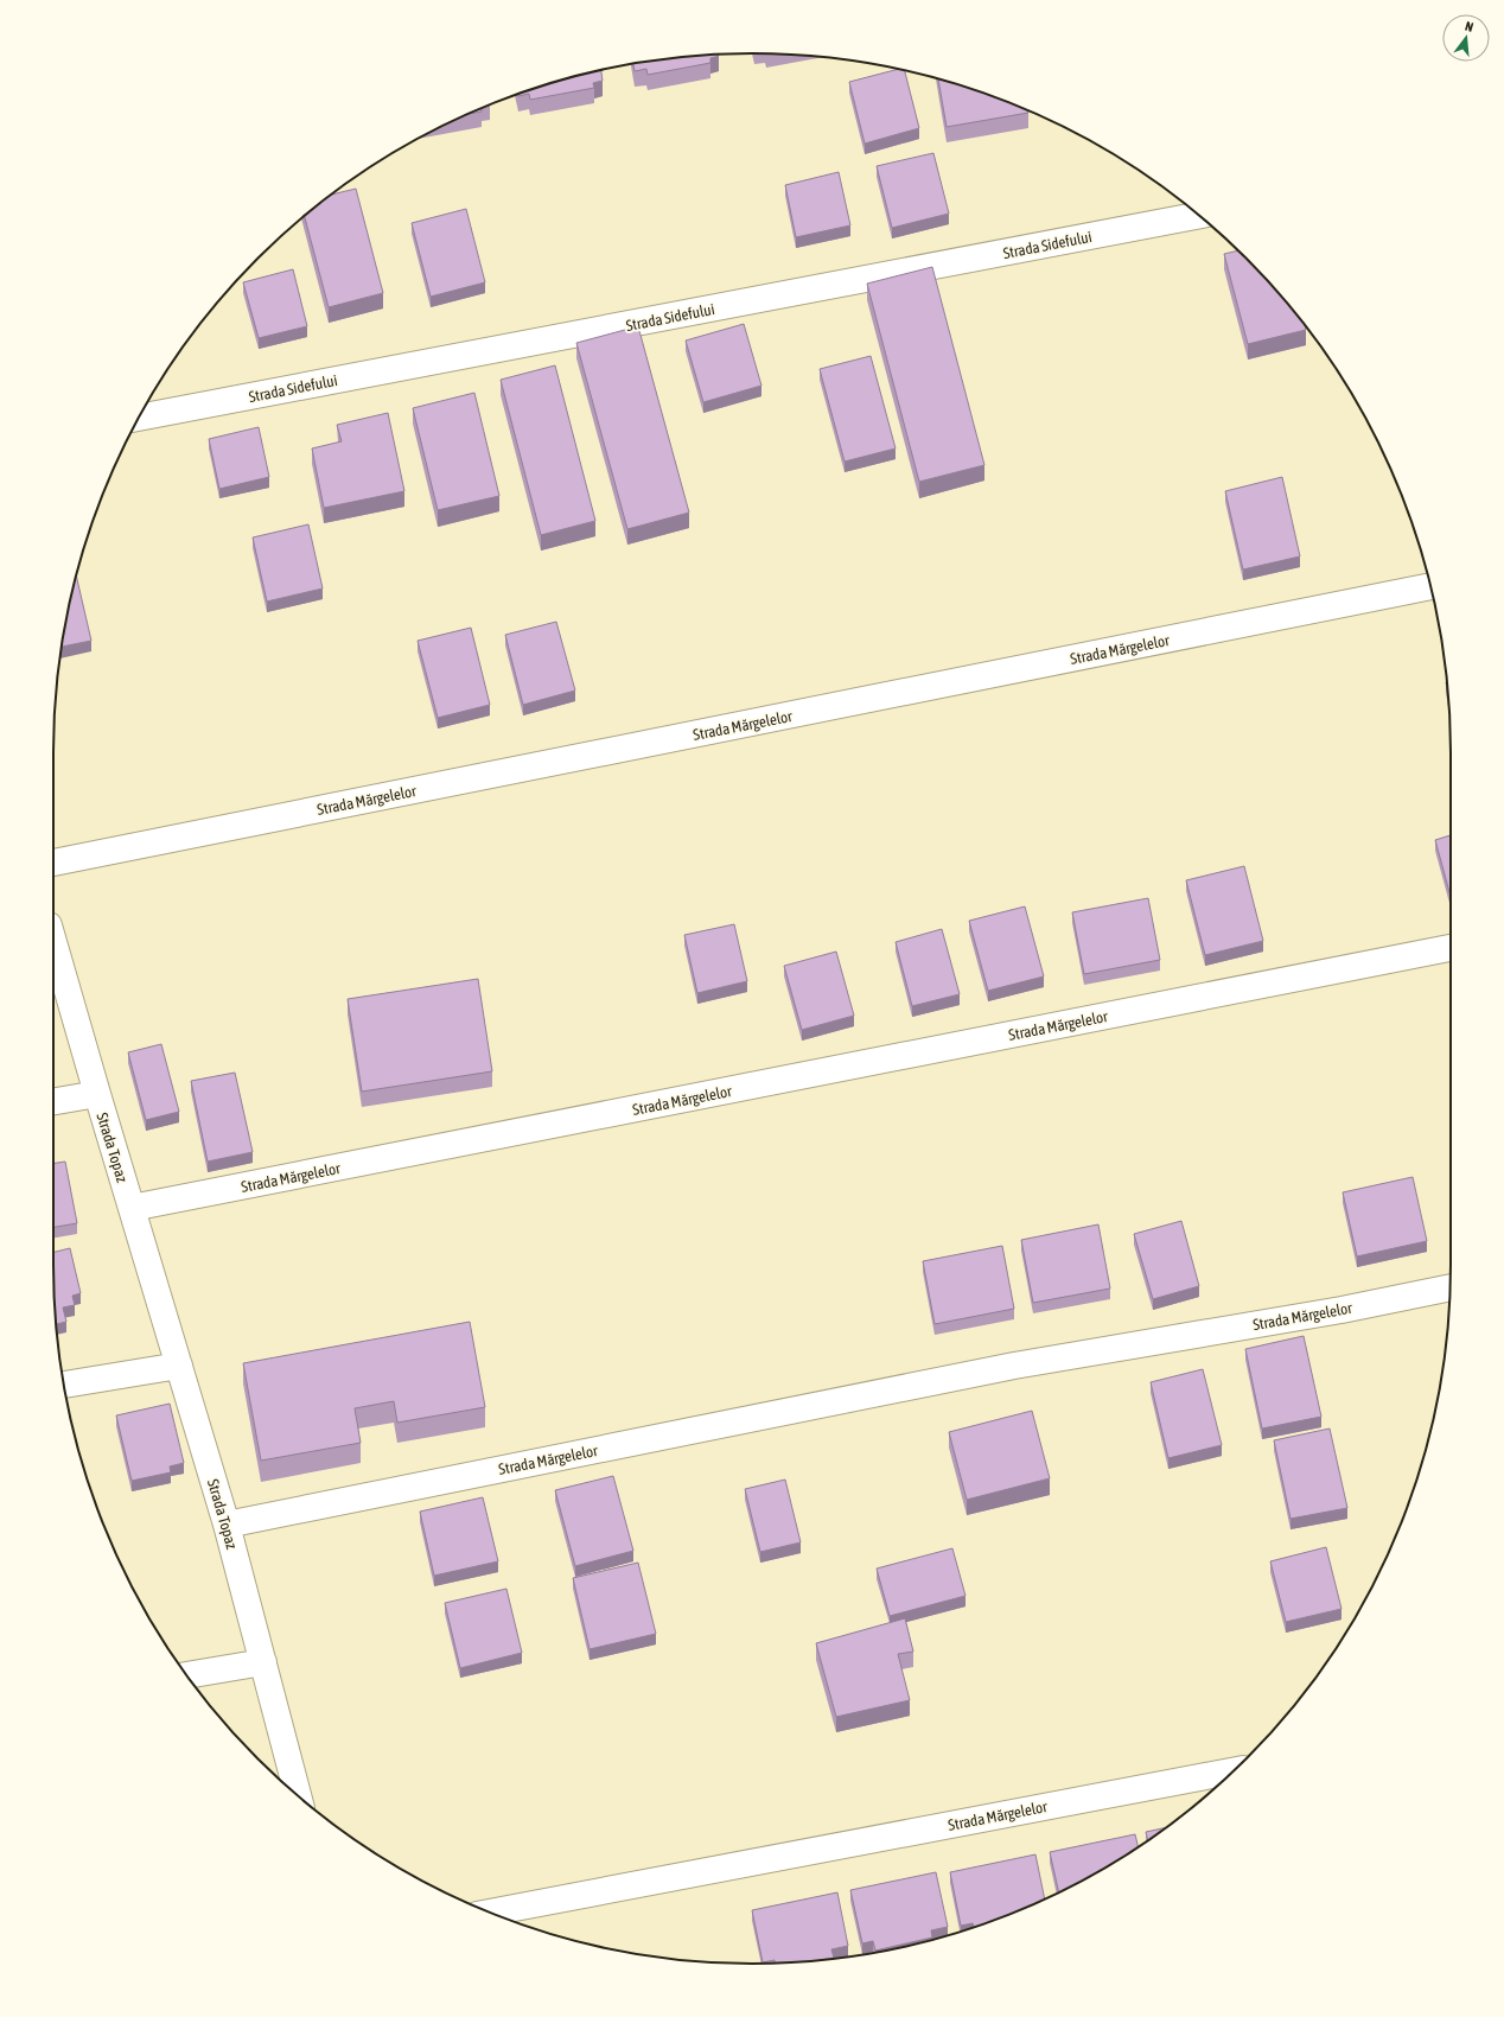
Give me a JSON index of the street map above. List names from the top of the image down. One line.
{"streets":{"street":["Strada Sidefului","Strada Mărgelelor","Strada Topaz"]},"crossings":[["Strada Mărgelelor","Strada Topaz"]],"north":"top"}
